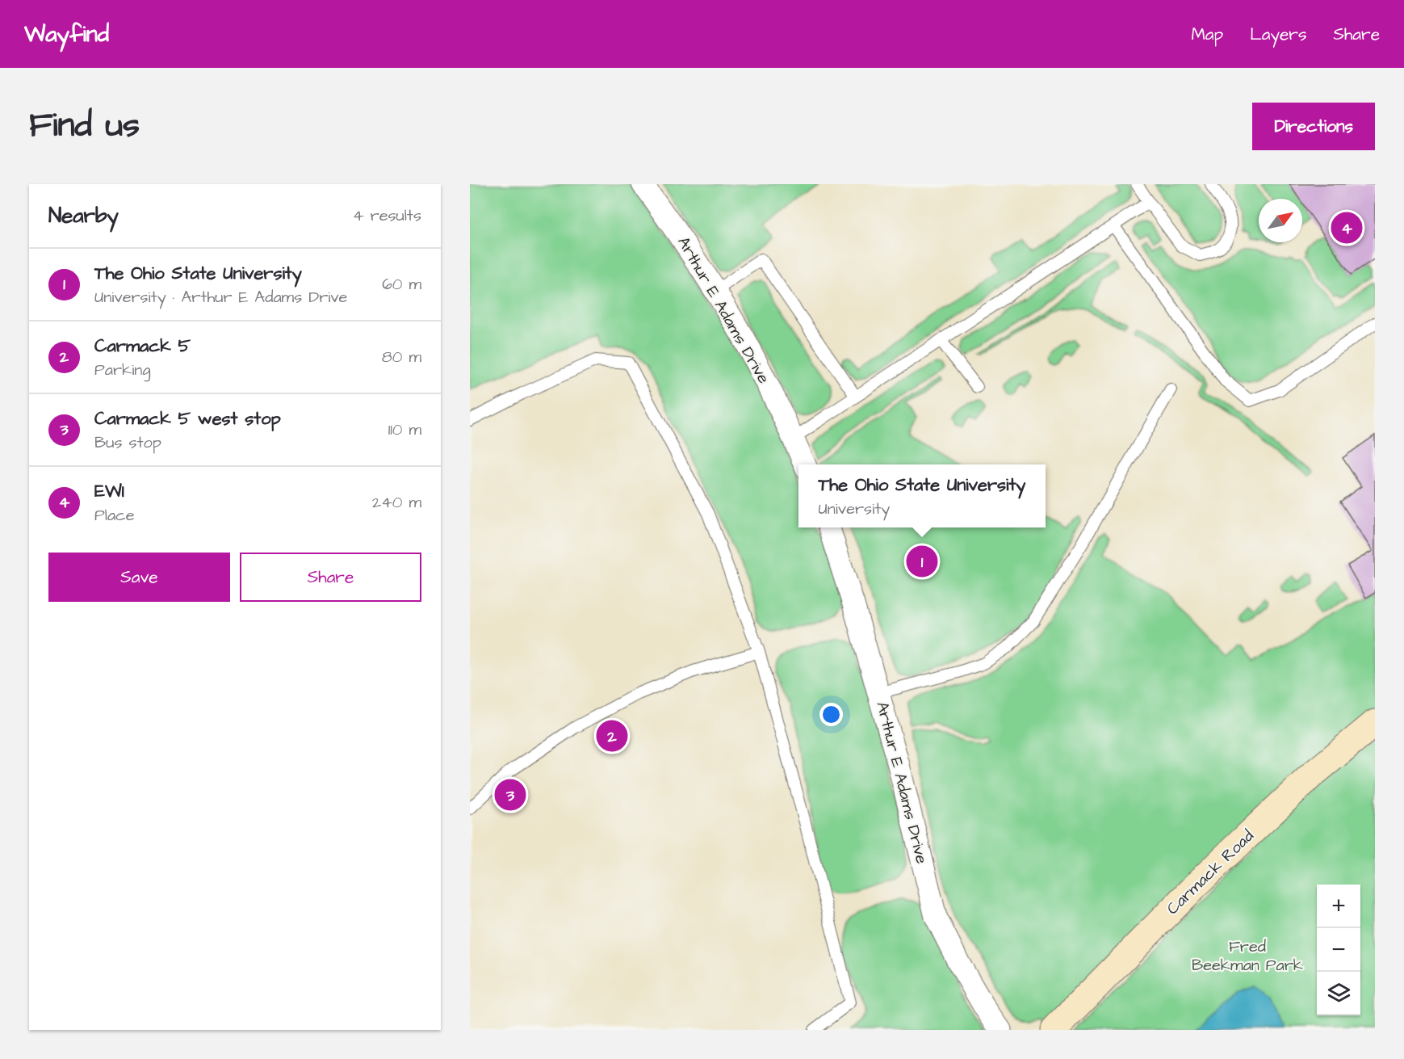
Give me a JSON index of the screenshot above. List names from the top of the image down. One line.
{"streets":{"street":["Arthur E Adams Drive","Carmack Road"]},"parks":["Fred Beekman Park"],"north":"top right","page":{"header":"Wayfind","nav":["Map","Layers","Share"],"title":"Find us","buttons":["Directions",["Save","Share"]],"heading":["Nearby","4 results"],"pins":["4","1","2","3"],"list":[{"mark":"1","name":"The Ohio State University","note":"University · Arthur E Adams Drive","value":"60 m"},{"mark":"2","name":"Carmack 5","note":"Parking","value":"80 m"},{"mark":"3","name":"Carmack 5 west stop","note":"Bus stop","value":"110 m"},{"mark":"4","name":"EWI","note":"Place","value":"240 m"}],"popup":["The Ohio State University","University"],"map_buttons":["+","−"]}}
